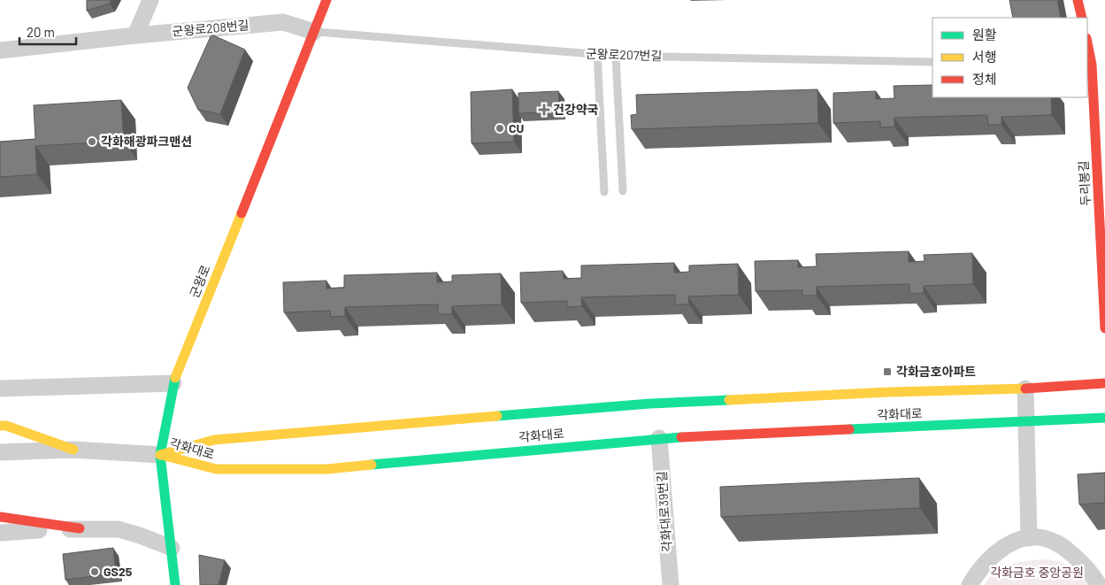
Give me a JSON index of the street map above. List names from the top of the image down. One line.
{"streets":{"main road":["두리봉길","군왕로","각화대로"],"street":["군왕로208번길","각화대로39번길"],"lane":["군왕로207번길"]},"crossings":[["군왕로208번길","군왕로207번길"],["군왕로208번길","군왕로"],["군왕로207번길","군왕로"],["군왕로","각화대로"],["각화대로","각화대로39번길"]],"parks":["각화금호 중앙공원"],"places":{"health":["건강약국"],"other":["CU","각화해광파크맨션","GS25"],"transit":["각화금호아파트"]},"legend":["원활","서행","정체"],"scale_bar":"20 m"}
